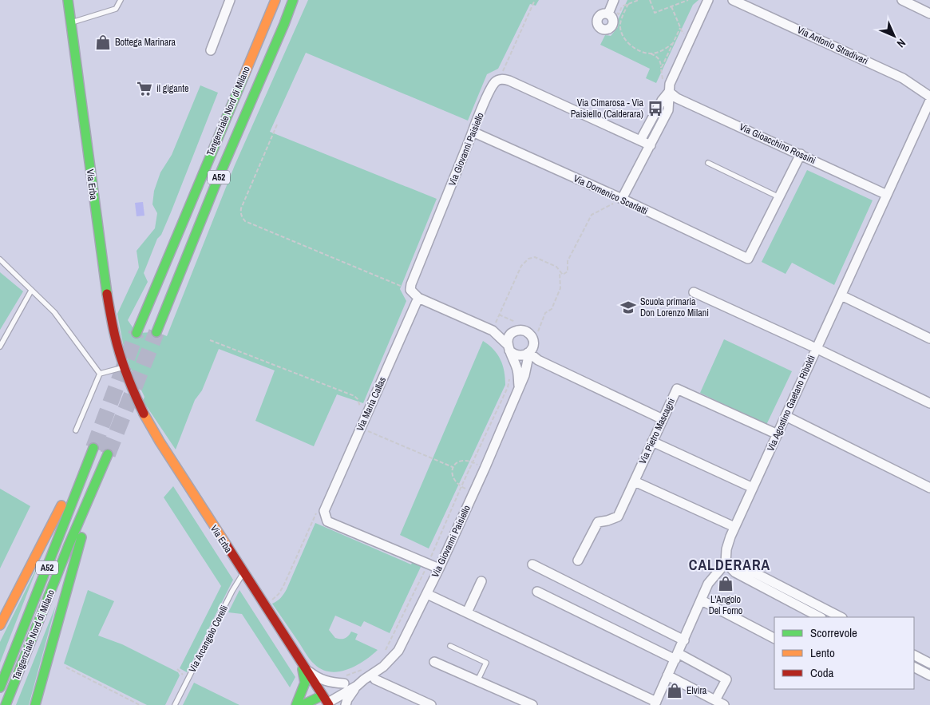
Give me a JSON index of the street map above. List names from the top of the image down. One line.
{"streets":{"main road":["Tangenziale Nord di Milano","A52","Via Erba"],"street":["Via Antonio Stradivari","Via Gioacchino Rossini","Via Giovanni Paisiello","Via Domenico Scarlatti","Via Agostino Gaetano Riboldi","Via Maria Callas","Via Pietro Mascagni"],"lane":["Via Arcangelo Corelli"]},"crossings":[["Tangenziale Nord di Milano","A52"],["Via Gioacchino Rossini","Via Agostino Gaetano Riboldi"],["Via Giovanni Paisiello","Via Domenico Scarlatti"],["Via Giovanni Paisiello","Via Maria Callas"],["Via Erba","Via Arcangelo Corelli"],["Via Agostino Gaetano Riboldi","Via Pietro Mascagni"]],"districts":["CALDERARA"],"places":{"shop":["Bottega Marinara","L'Angolo Del Forno","Elvira"],"supermarket":["il gigante"],"bus stop":["Via Cimarosa - Via PaisieIIo (Calderara)"],"school or university":["Scuola primaria Don Lorenzo Milani"]},"legend":["Scorrevole","Lento","Coda"],"north":"bottom right"}
